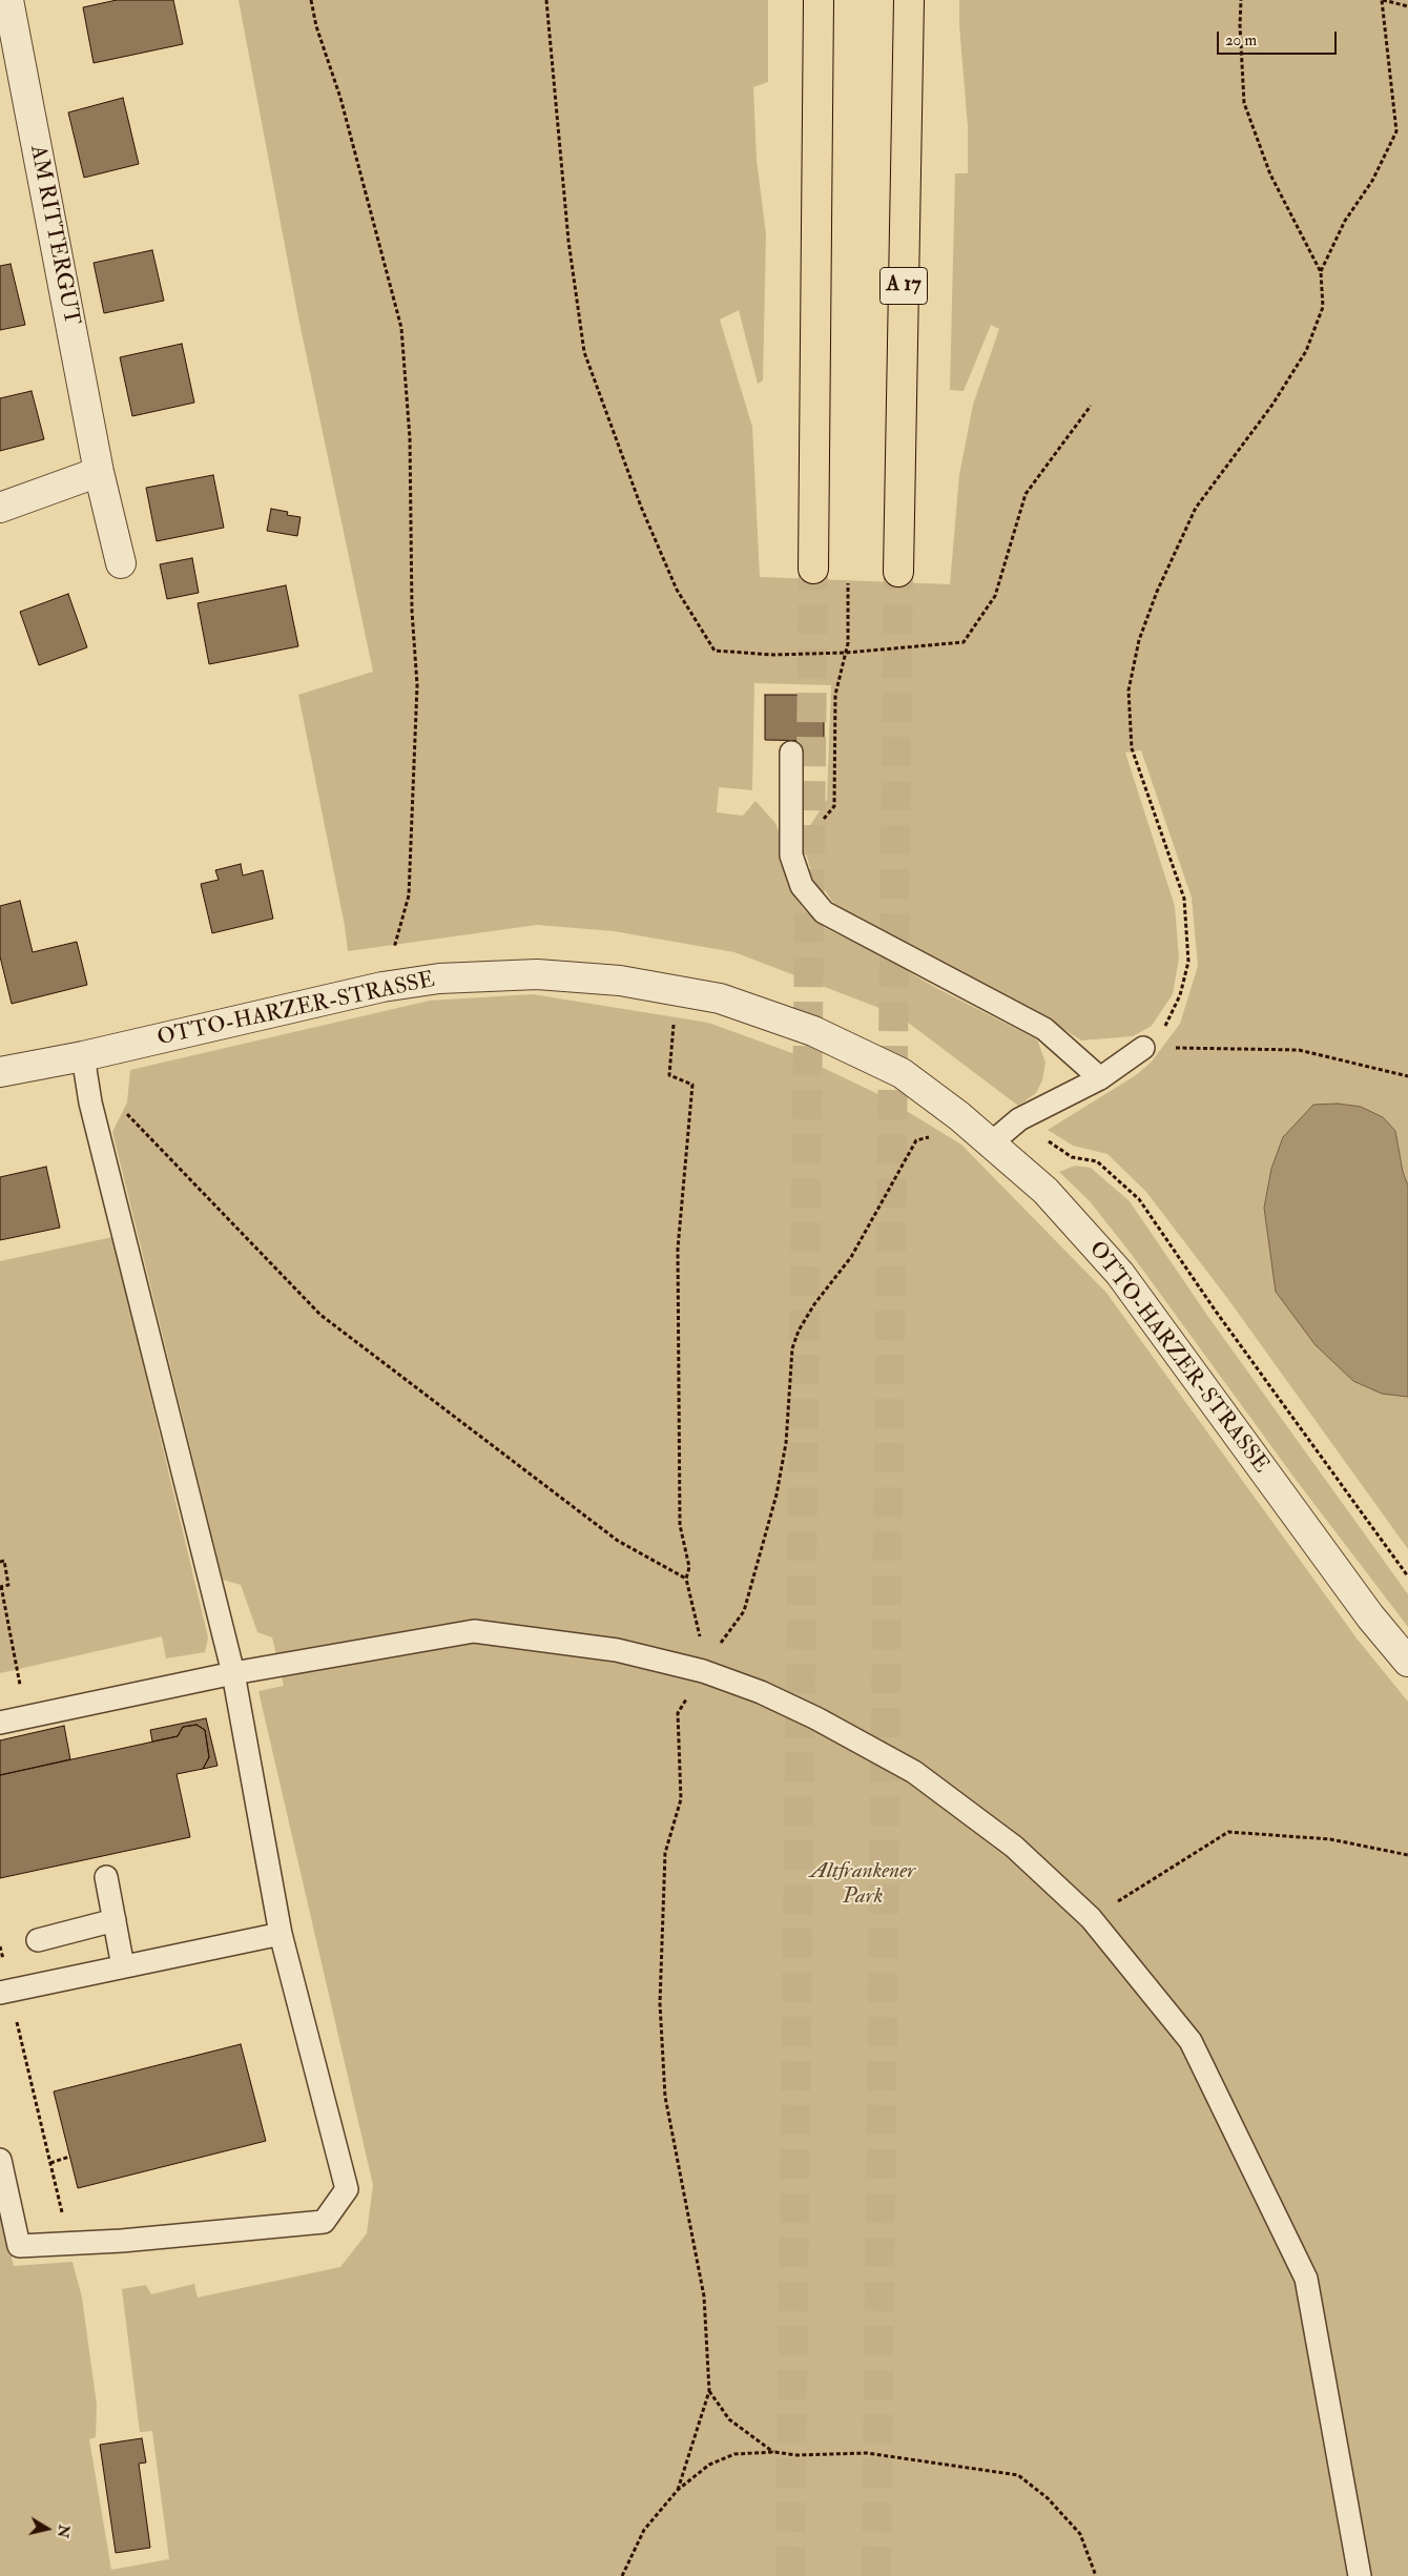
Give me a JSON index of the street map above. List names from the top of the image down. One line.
{"streets":{"highway":["A 17"],"street":["AM RITTERGUT","OTTO-HARZER-STRASSE"]},"parks":["Altfrankener Park"],"scale_bar":"20 m","north":"right"}
